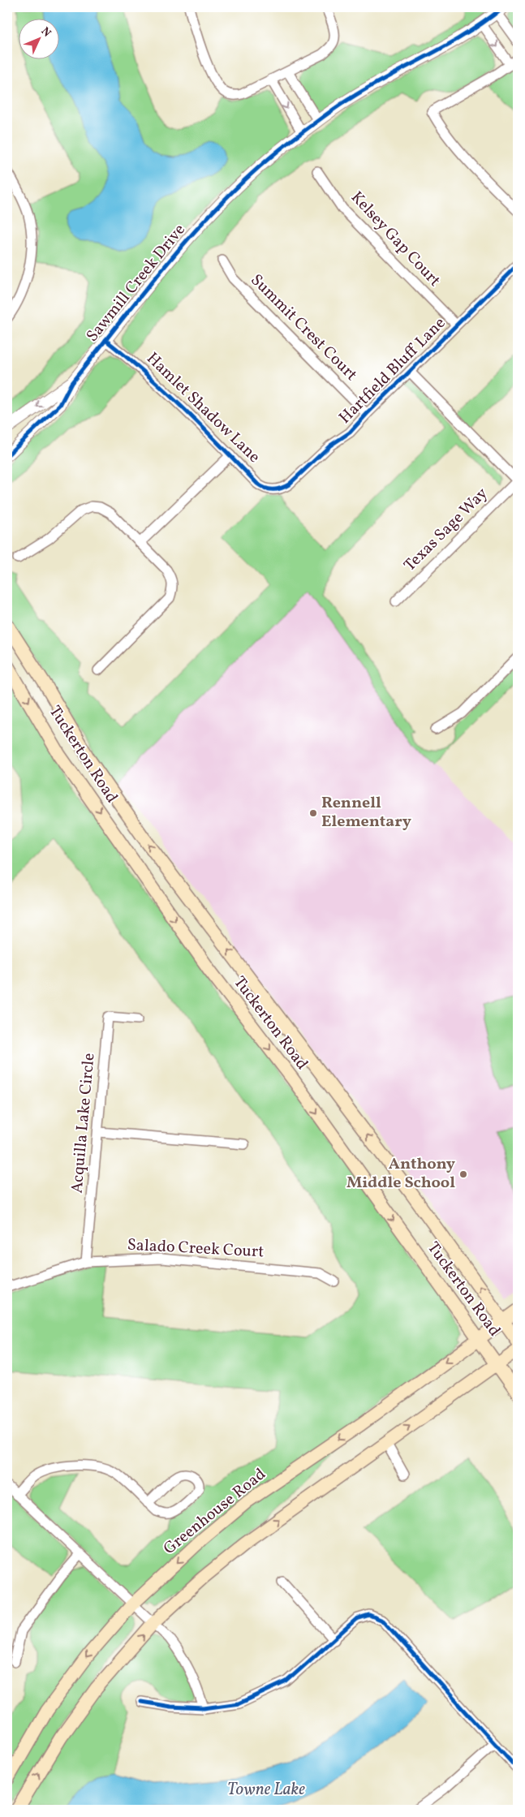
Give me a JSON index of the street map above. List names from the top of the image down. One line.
{"streets":{"main road":["Tuckerton Road","Greenhouse Road"],"street":["Kelsey Gap Court","Sawmill Creek Drive","Summit Crest Court","Hartfield Bluff Lane","Hamlet Shadow Lane","Texas Sage Way","Acquilla Lake Circle","Salado Creek Court"]},"crossings":[["Kelsey Gap Court","Hartfield Bluff Lane"],["Sawmill Creek Drive","Hamlet Shadow Lane"],["Summit Crest Court","Hartfield Bluff Lane"],["Hartfield Bluff Lane","Hamlet Shadow Lane"],["Tuckerton Road","Greenhouse Road"],["Acquilla Lake Circle","Salado Creek Court"]],"water":["Towne Lake"],"places":["Rennell Elementary","Anthony Middle School"],"north":"top right"}
